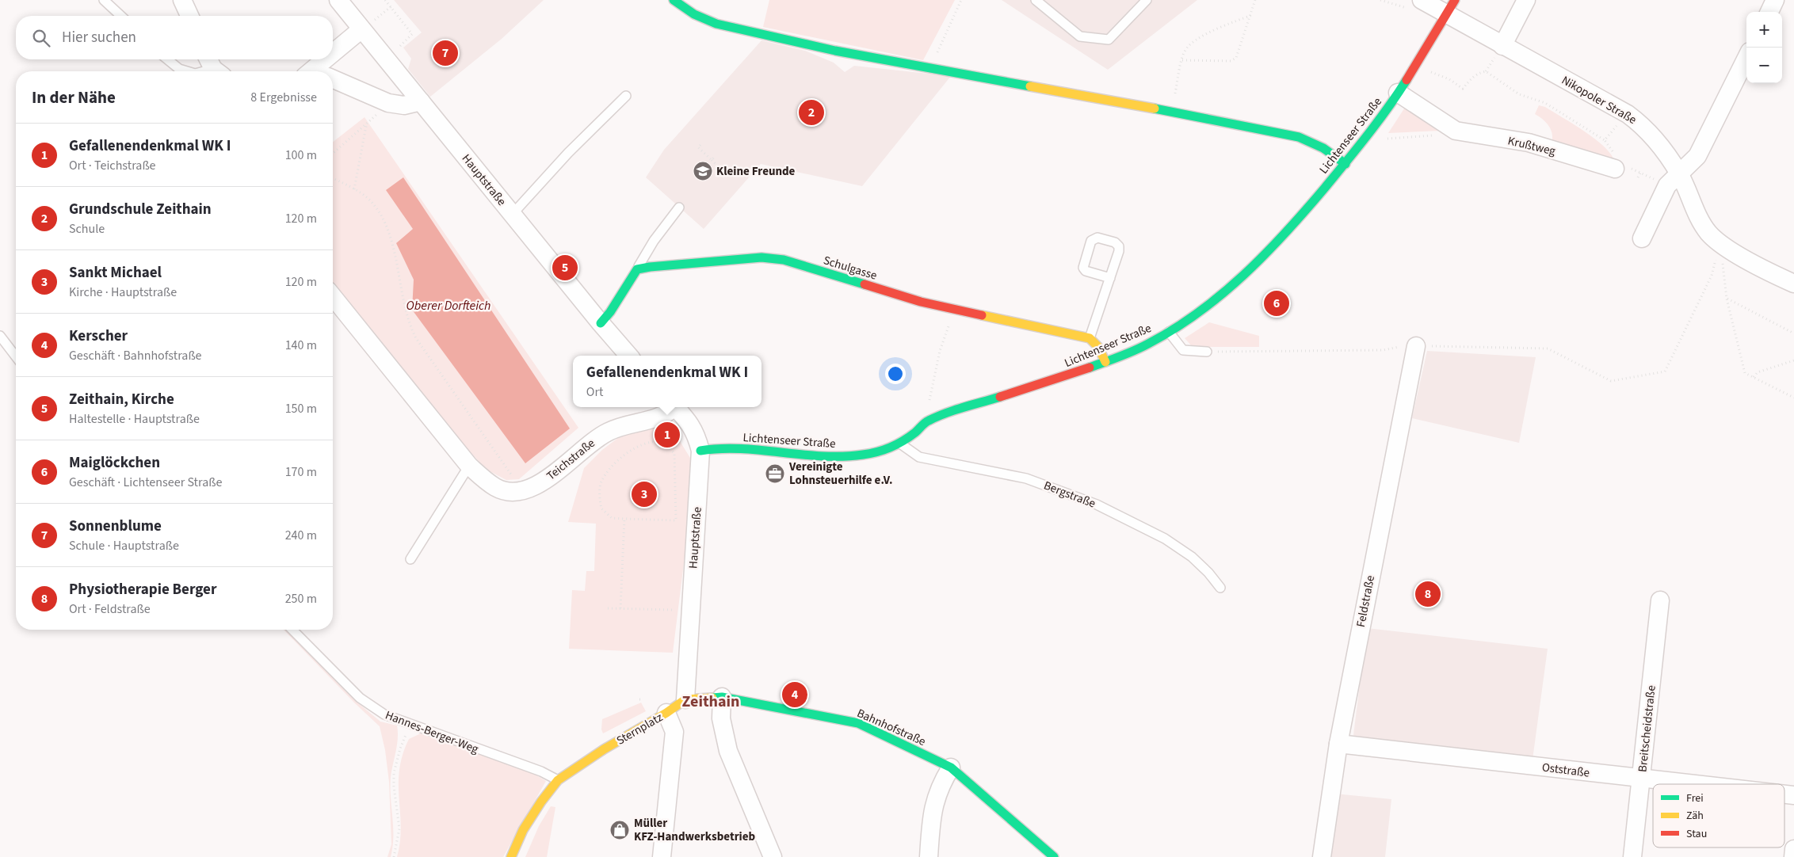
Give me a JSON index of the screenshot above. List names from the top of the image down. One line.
{"streets":{"street":["Nikopoler Straße","Lichtenseer Straße","Krußtweg","Hauptstraße","Schulgasse","Teichstraße","Feldstraße","Bahnhofstraße","Sternplatz","Breitscheidstraße","Oststraße"],"lane":["Bergstraße","Hannes-Berger-Weg"]},"crossings":[["Nikopoler Straße","Lichtenseer Straße"],["Lichtenseer Straße","Krußtweg"],["Lichtenseer Straße","Hauptstraße"],["Lichtenseer Straße","Bergstraße"],["Hauptstraße","Bahnhofstraße"],["Hauptstraße","Sternplatz"],["Feldstraße","Oststraße"],["Bahnhofstraße","Sternplatz"],["Sternplatz","Hannes-Berger-Weg"],["Breitscheidstraße","Oststraße"]],"districts":["Zeithain"],"water":["Oberer Dorfteich"],"places":{"school or university":["Kleine Freunde"],"office":["Vereinigte Lohnsteuerhilfe e.V."],"shop":["Müller KFZ-Handwerksbetrieb"]},"legend":["Frei","Zäh","Stau"],"page":{"map_buttons":["+","−"],"search":"Hier suchen","pins":["7","2","5","6","1","3","8","4"],"heading":["In der Nähe","8 Ergebnisse"],"list":[{"mark":"1","name":"Gefallenendenkmal WK I","note":"Ort · Teichstraße","value":"100 m"},{"mark":"2","name":"Grundschule Zeithain","note":"Schule","value":"120 m"},{"mark":"3","name":"Sankt Michael","note":"Kirche · Hauptstraße","value":"120 m"},{"mark":"4","name":"Kerscher","note":"Geschäft · Bahnhofstraße","value":"140 m"},{"mark":"5","name":"Zeithain, Kirche","note":"Haltestelle · Hauptstraße","value":"150 m"},{"mark":"6","name":"Maiglöckchen","note":"Geschäft · Lichtenseer Straße","value":"170 m"},{"mark":"7","name":"Sonnenblume","note":"Schule · Hauptstraße","value":"240 m"},{"mark":"8","name":"Physiotherapie Berger","note":"Ort · Feldstraße","value":"250 m"}],"popup":["Gefallenendenkmal WK I","Ort"]}}
